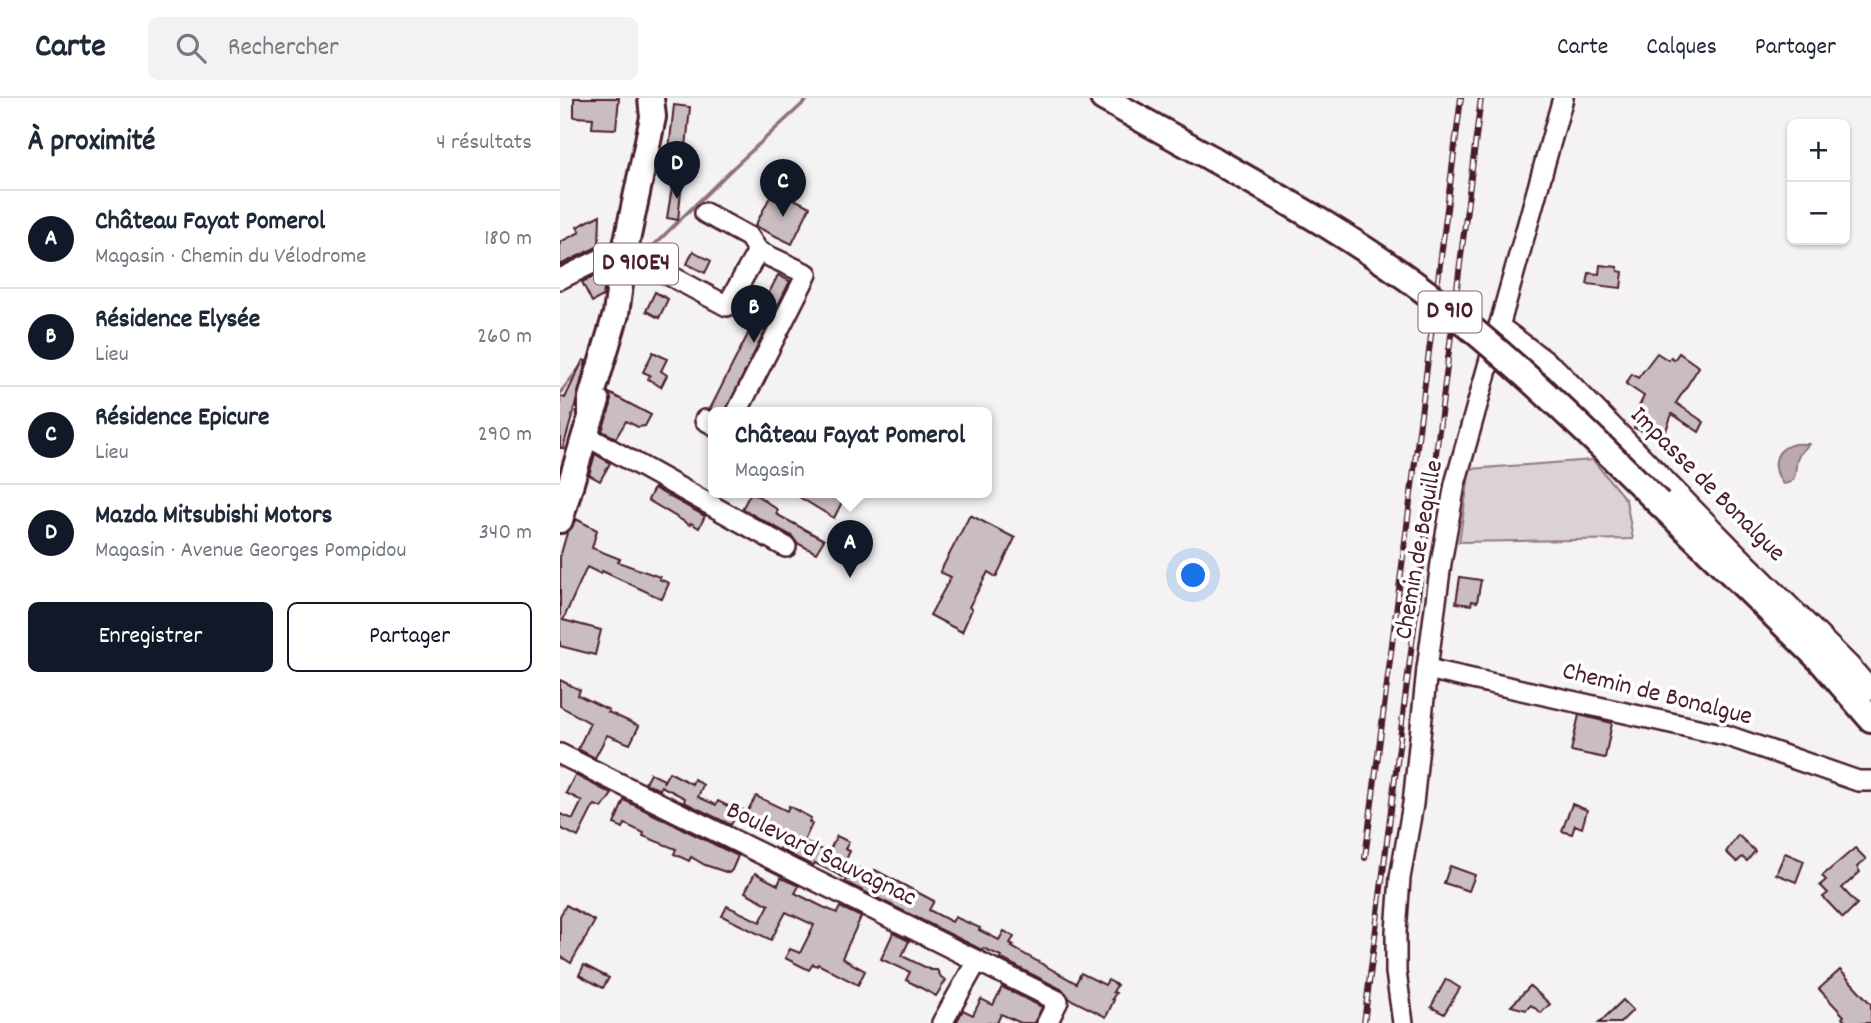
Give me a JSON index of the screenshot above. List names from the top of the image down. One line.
{"streets":{"main road":["D 910E4","D 910"],"street":["Impasse de Bonalgue","Chemin de Bequille","Chemin de Bonalgue","Boulevard Sauvagnac"]},"crossings":[["Impasse de Bonalgue","Chemin de Bequille"],["Chemin de Bequille","Chemin de Bonalgue"]],"page":{"header":"Carte","search":"Rechercher","nav":["Carte","Calques","Partager"],"heading":["À proximité","4 résultats"],"map_buttons":["+","−"],"pins":["D","C","B","A"],"list":[{"mark":"A","name":"Château Fayat Pomerol","note":"Magasin · Chemin du Vélodrome","value":"180 m"},{"mark":"B","name":"Résidence Elysée","note":"Lieu","value":"260 m"},{"mark":"C","name":"Résidence Epicure","note":"Lieu","value":"290 m"},{"mark":"D","name":"Mazda Mitsubishi Motors","note":"Magasin · Avenue Georges Pompidou","value":"340 m"}],"popup":["Château Fayat Pomerol","Magasin"],"buttons":["Enregistrer","Partager"]}}
